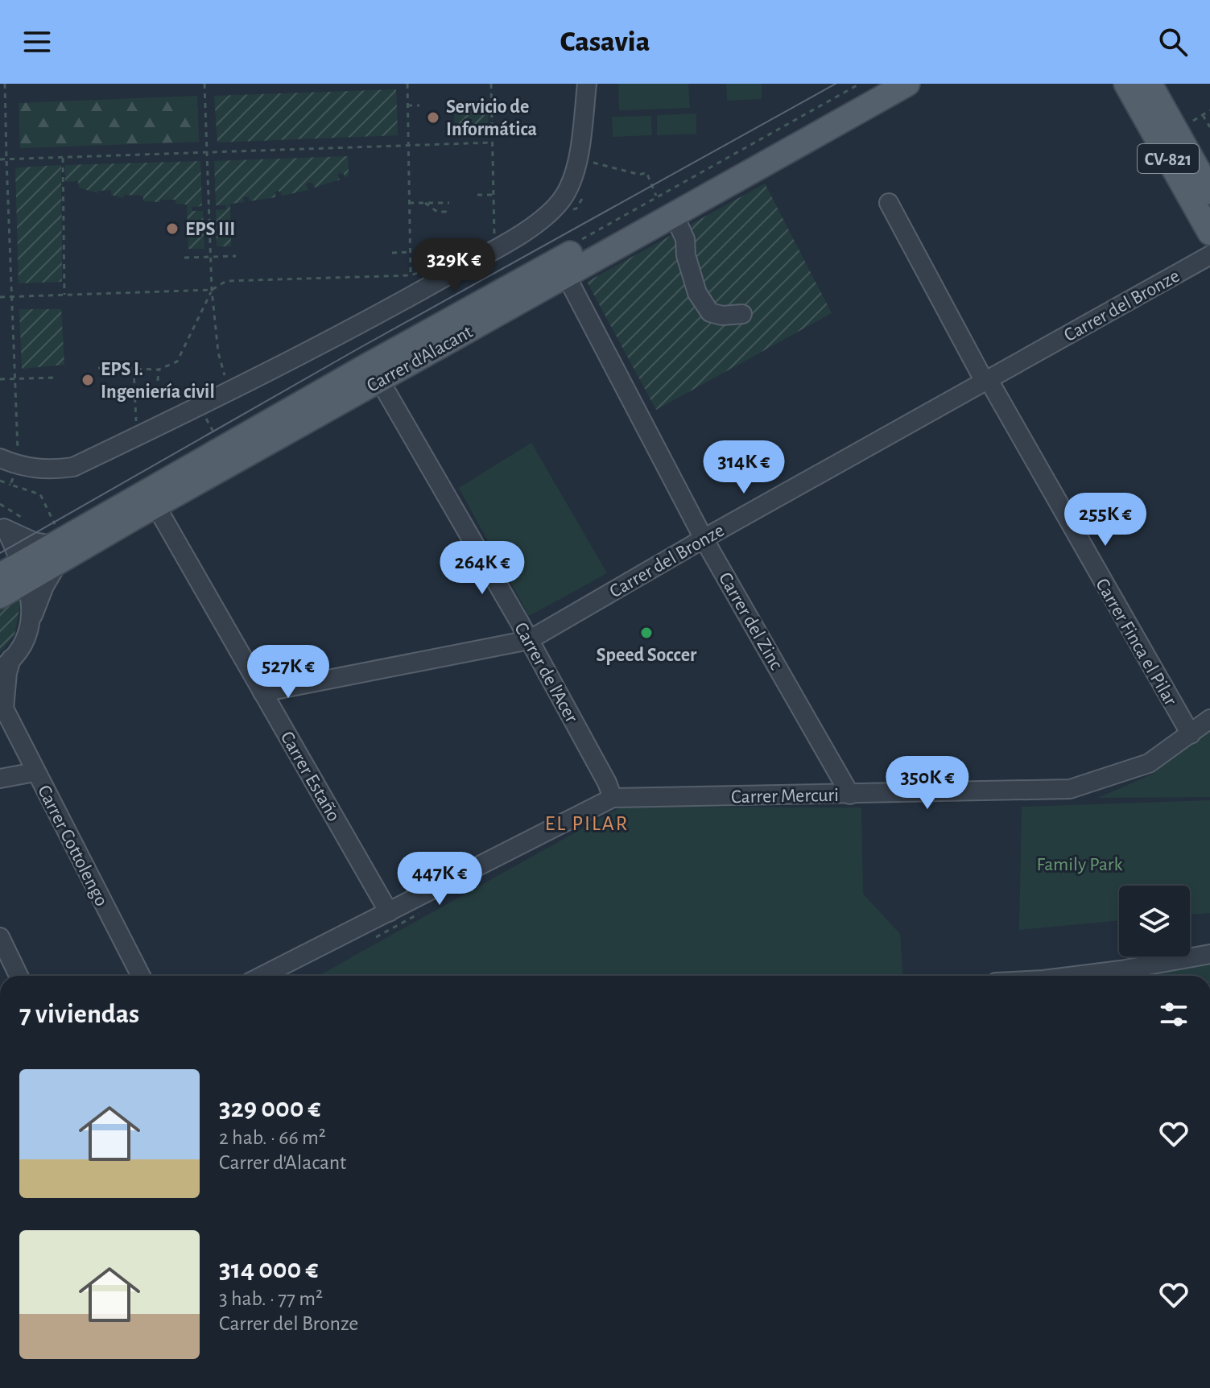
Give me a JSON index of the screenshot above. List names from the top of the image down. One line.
{"streets":{"main road":["CV-821","Carrer d'Alacant"],"street":["Carrer del Bronze","Carrer del Zinc","Carrer Finca el Pilar","Carrer de l'Acer","Carrer Estaño","Carrer Mercuri","Carrer Cottolengo"]},"crossings":[["Carrer del Bronze","Carrer del Zinc"],["Carrer del Bronze","Carrer Finca el Pilar"],["Carrer del Bronze","Carrer de l'Acer"],["Carrer del Bronze","Carrer Estaño"],["Carrer d'Alacant","Carrer del Zinc"],["Carrer d'Alacant","Carrer de l'Acer"],["Carrer d'Alacant","Carrer Estaño"],["Carrer del Zinc","Carrer Mercuri"],["Carrer Finca el Pilar","Carrer Mercuri"],["Carrer de l'Acer","Carrer Mercuri"]],"districts":["EL PILAR"],"parks":["Family Park"],"places":["Servicio de Informática","EPS III","EPS I. Ingeniería civil","Speed Soccer"],"page":{"header":"Casavia","price":["329K €","314K €","255K €","264K €","527K €","350K €","447K €"],"heading":"7 viviendas","list":[{"name":"329 000 €","note":"2 hab. · 66 m² · Carrer d'Alacant"},{"name":"314 000 €","note":"3 hab. · 77 m² · Carrer del Bronze"}]}}
